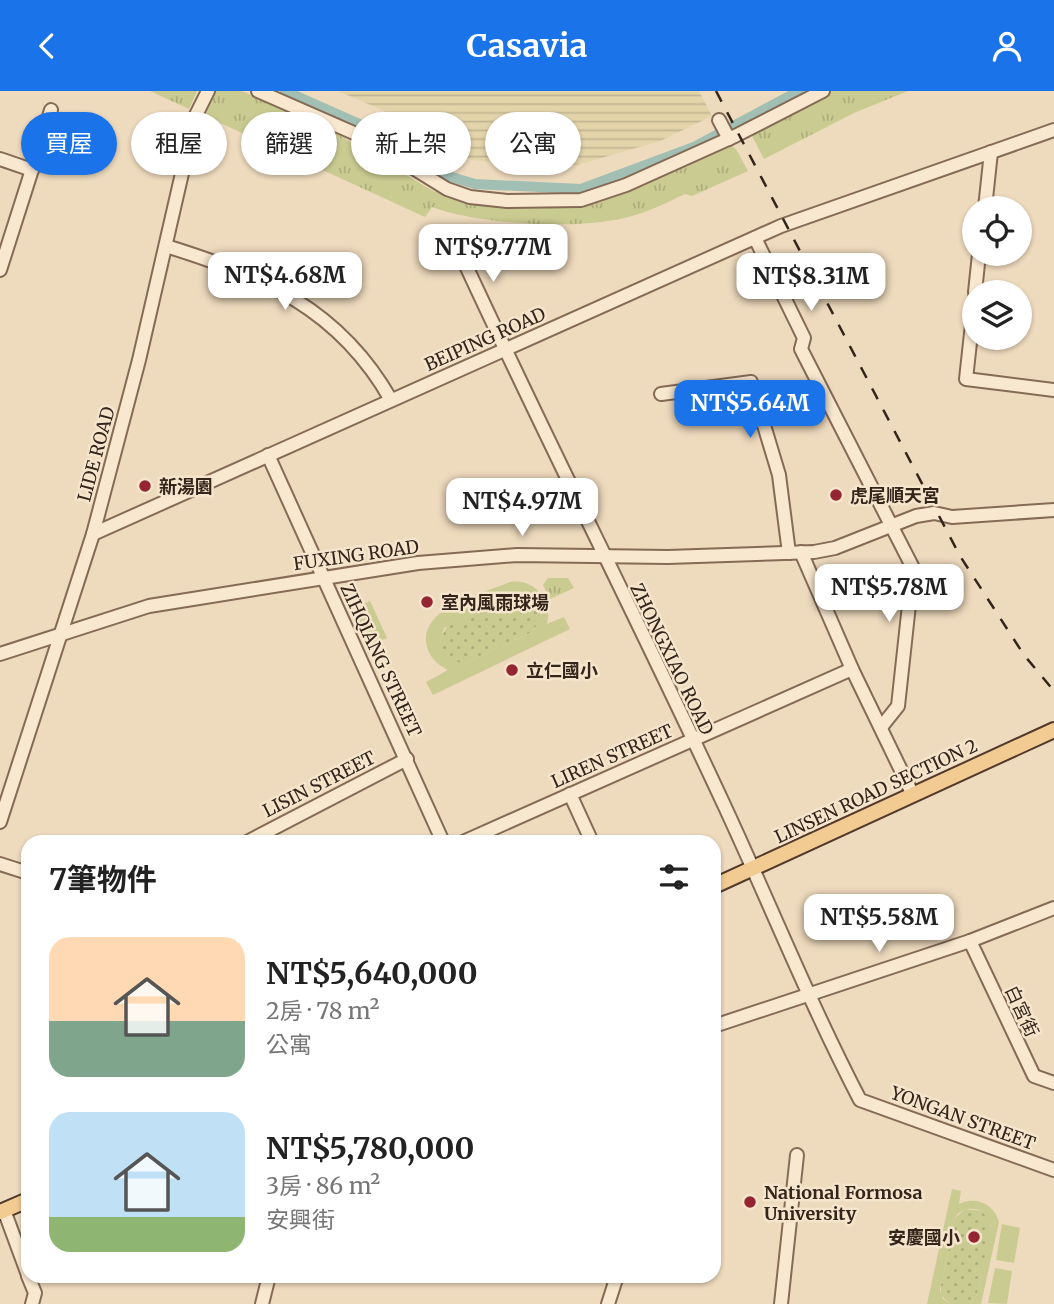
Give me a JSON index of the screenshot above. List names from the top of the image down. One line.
{"streets":{"main road":["LINSEN ROAD SECTION 2"],"street":["BEIPING ROAD","LIDE ROAD","FUXING ROAD","ZHONGXIAO ROAD","ZIHQIANG STREET","LIREN STREET","LISIN STREET","白宮街","YONGAN STREET"]},"crossings":[["BEIPING ROAD","LIDE ROAD"],["BEIPING ROAD","ZHONGXIAO ROAD"],["BEIPING ROAD","ZIHQIANG STREET"],["LIDE ROAD","FUXING ROAD"],["FUXING ROAD","ZHONGXIAO ROAD"],["FUXING ROAD","ZIHQIANG STREET"],["ZHONGXIAO ROAD","LIREN STREET"],["ZHONGXIAO ROAD","LINSEN ROAD SECTION 2"],["ZHONGXIAO ROAD","YONGAN STREET"],["ZIHQIANG STREET","LISIN STREET"]],"places":["新湯園","虎尾順天宮","室內風雨球場","立仁國小","National Formosa University","安慶國小"],"page":{"header":"Casavia","chip":["買屋","租屋","篩選","新上架","公寓"],"price":["NT$9.77M","NT$4.68M","NT$8.31M","NT$5.64M","NT$4.97M","NT$5.78M","NT$5.58M"],"heading":"7筆物件","list":[{"name":"NT$5,640,000","note":"2房 · 78 m² · 公寓"},{"name":"NT$5,780,000","note":"3房 · 86 m² · 安興街"}]}}
